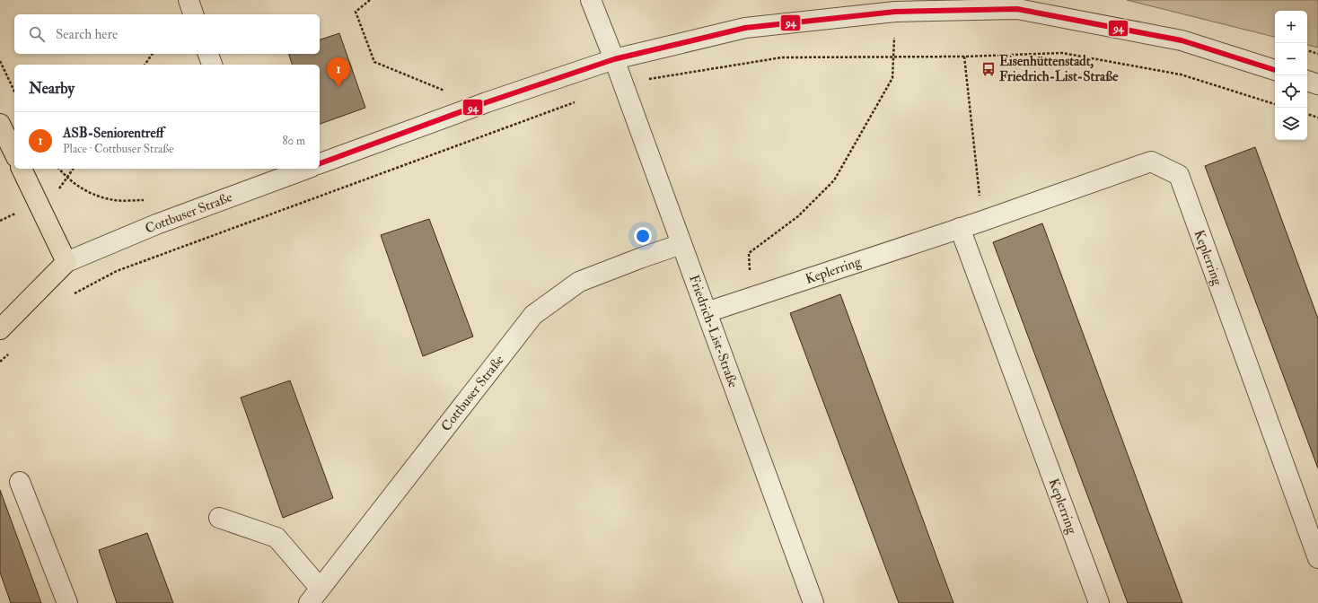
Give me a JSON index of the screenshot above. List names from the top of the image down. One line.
{"streets":{"street":["Cottbuser Straße","Keplerring","Friedrich-List-Straße"]},"crossings":[["Cottbuser Straße","Friedrich-List-Straße"],["Keplerring","Friedrich-List-Straße"]],"places":{"bus stop":["Eisenhüttenstadt, Friedrich-List-Straße"]},"lines":["transit line 94"],"page":{"map_buttons":["+","−"],"search":"Search here","pins":"1","heading":"Nearby","list":[{"mark":"1","name":"ASB-Seniorentreff","note":"Place · Cottbuser Straße","value":"80 m"}]}}
